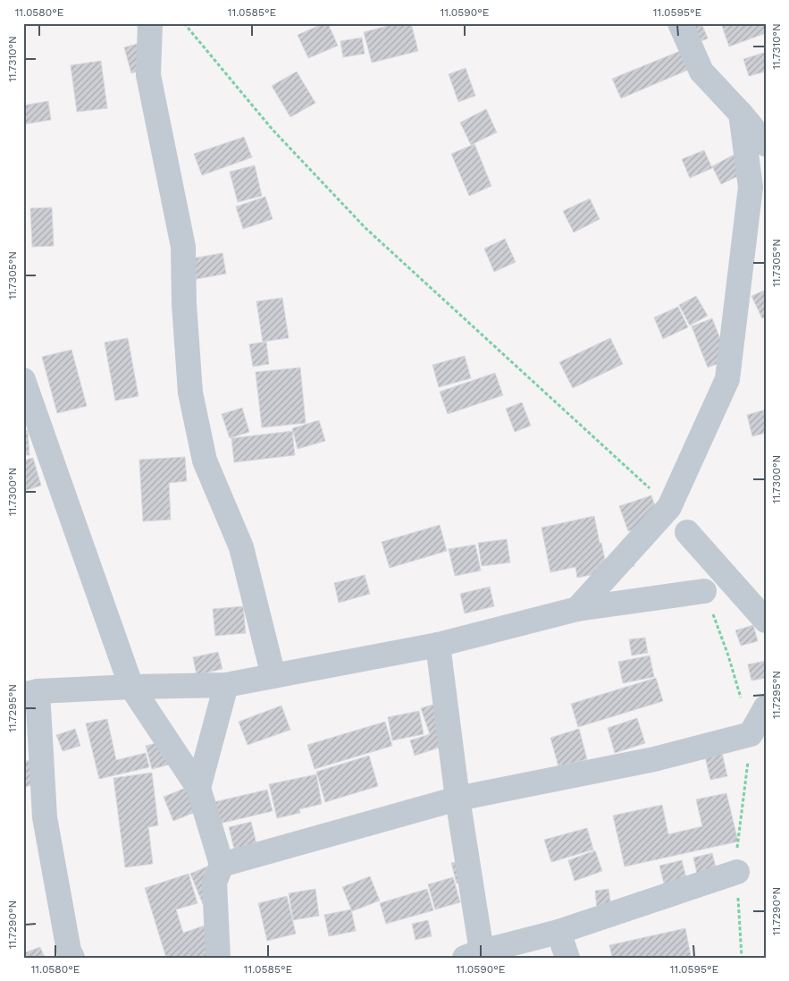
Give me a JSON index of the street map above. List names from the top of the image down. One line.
{"coordinates":["11.0580°E","11.0585°E","11.0590°E","11.0595°E","11.7310°N","11.7305°N","11.7300°N","11.7295°N","11.7290°N"]}
